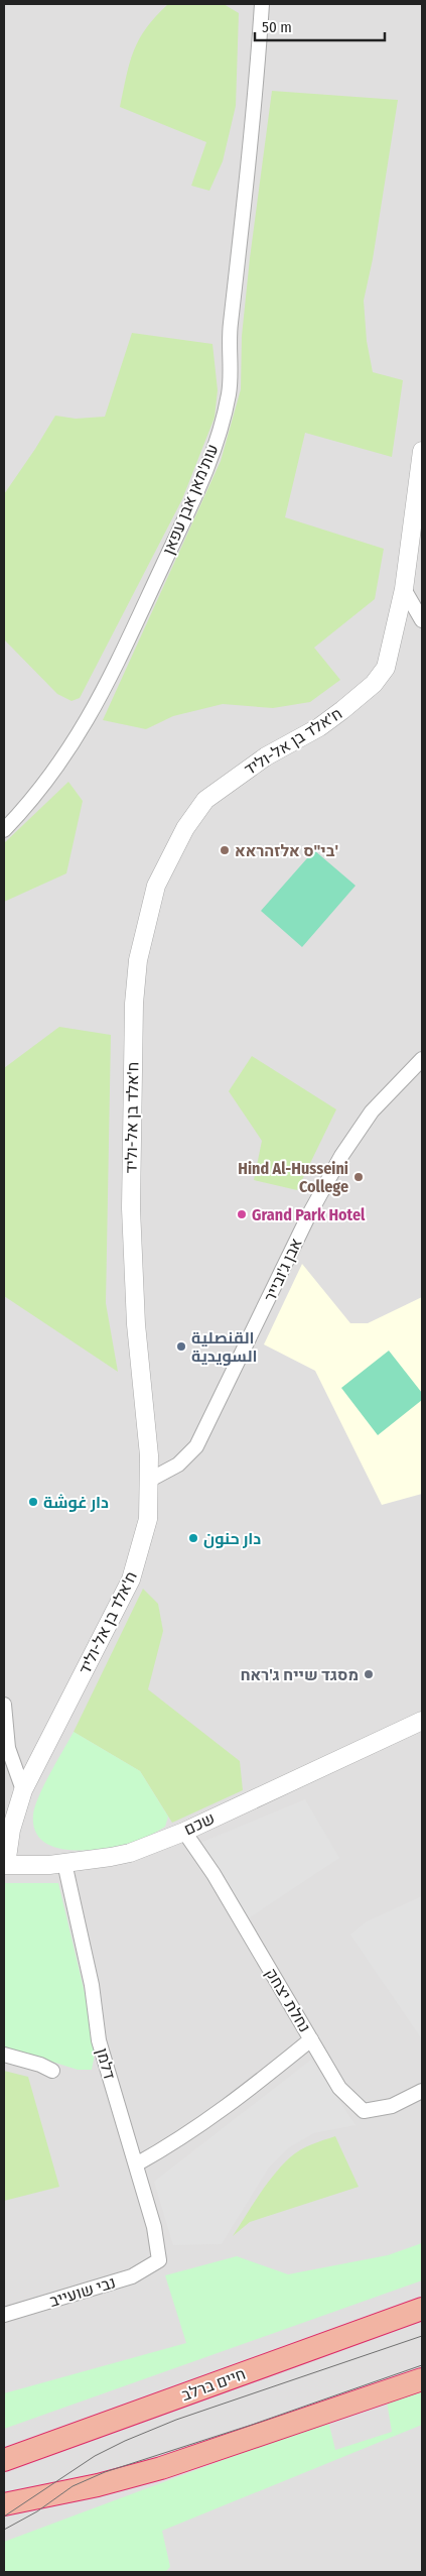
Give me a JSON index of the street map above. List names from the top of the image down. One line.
{"streets":{"highway":["חיים ברלב"],"street":["עות'מאן אבן עפאן","ח'אלד בן אל-וליד","אבן ג'ובייר","שכם","נחלת יצחק","דלמן","נבי שועייב"]},"crossings":[["ח'אלד בן אל-וליד","אבן ג'ובייר"],["ח'אלד בן אל-וליד","שכם"],["שכם","נחלת יצחק"],["שכם","דלמן"],["דלמן","נבי שועייב"]],"places":["בי\"ס אלזהראא'","Hind Al-Husseini College","Grand Park Hotel","القنصلية السويدية","دار غوشة","دار حنون","מסגד שייח ג'ראח"],"scale_bar":"50 m"}
